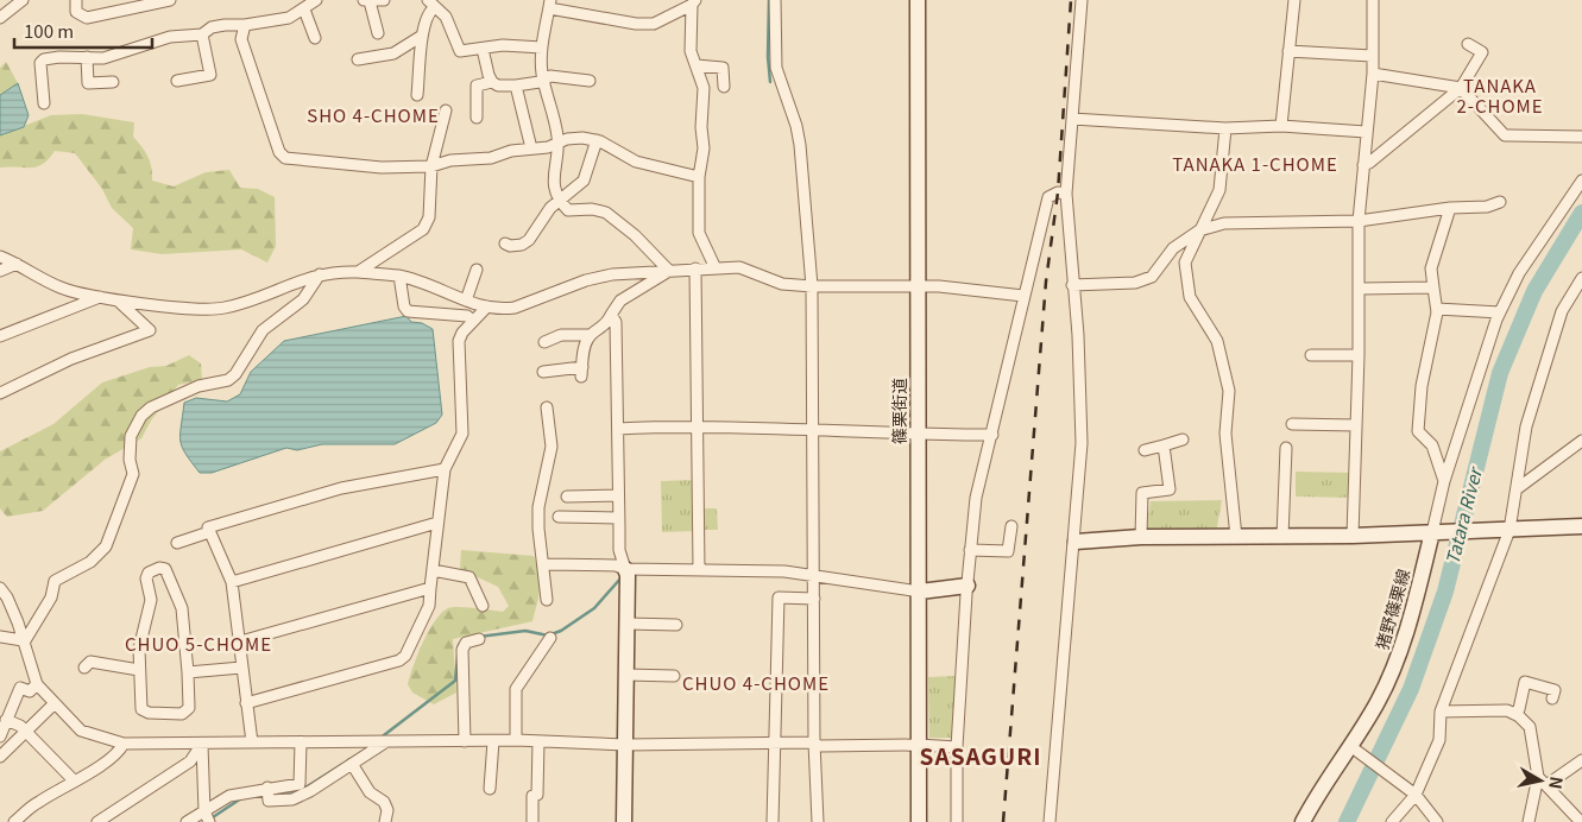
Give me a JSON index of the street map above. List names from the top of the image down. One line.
{"streets":{"main road":["篠栗街道","猪野篠栗線"]},"districts":["TANAKA 2-CHOME","SHO 4-CHOME","TANAKA 1-CHOME","CHUO 5-CHOME","CHUO 4-CHOME","SASAGURI"],"water":["Tatara River"],"scale_bar":"100 m","north":"right"}
